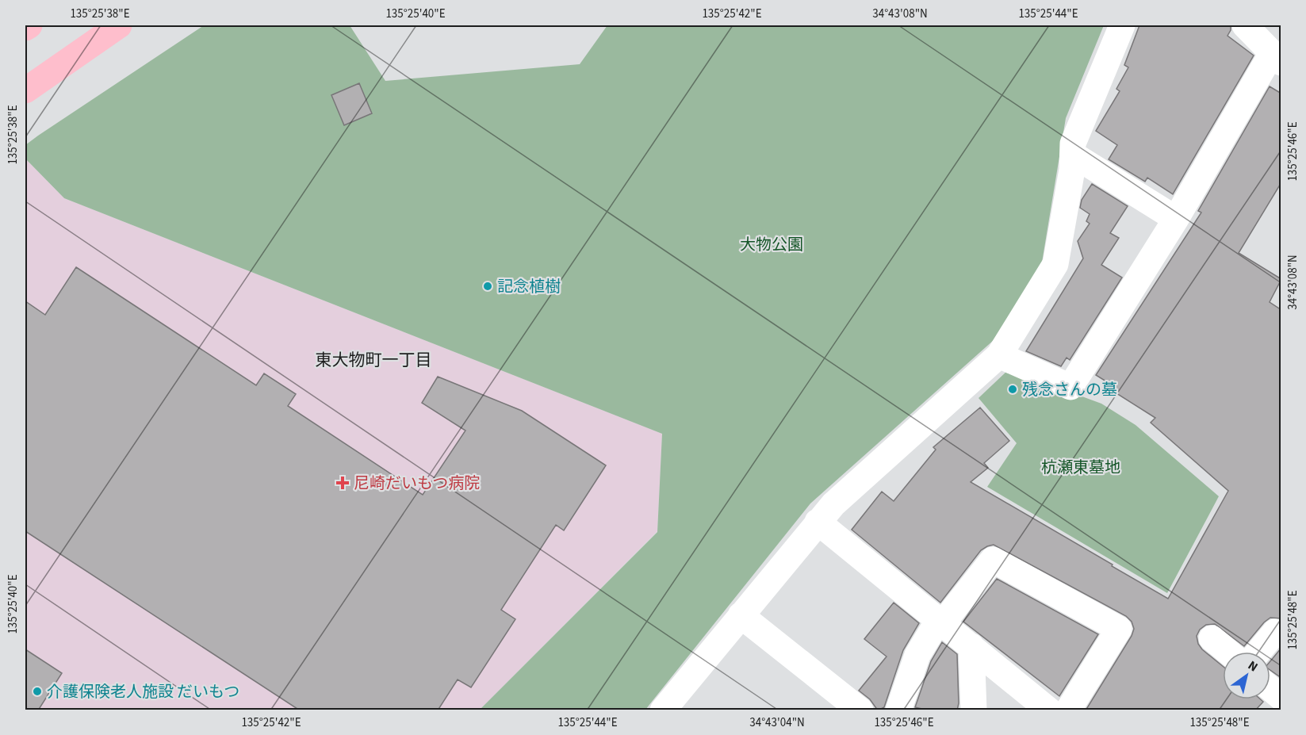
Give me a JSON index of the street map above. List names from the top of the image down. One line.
{"districts":["東大物町一丁目"],"parks":["大物公園","杭瀬東墓地"],"places":{"other":["記念植樹","残念さんの墓","介護保険老人施設 だいもつ"],"health":["尼崎だいもつ病院"]},"north":"top right","coordinates":["135°25'38\"E","135°25'40\"E","135°25'42\"E","34°43'08\"N","135°25'44\"E","135°25'46\"E","135°25'48\"E","34°43'04\"N"]}
